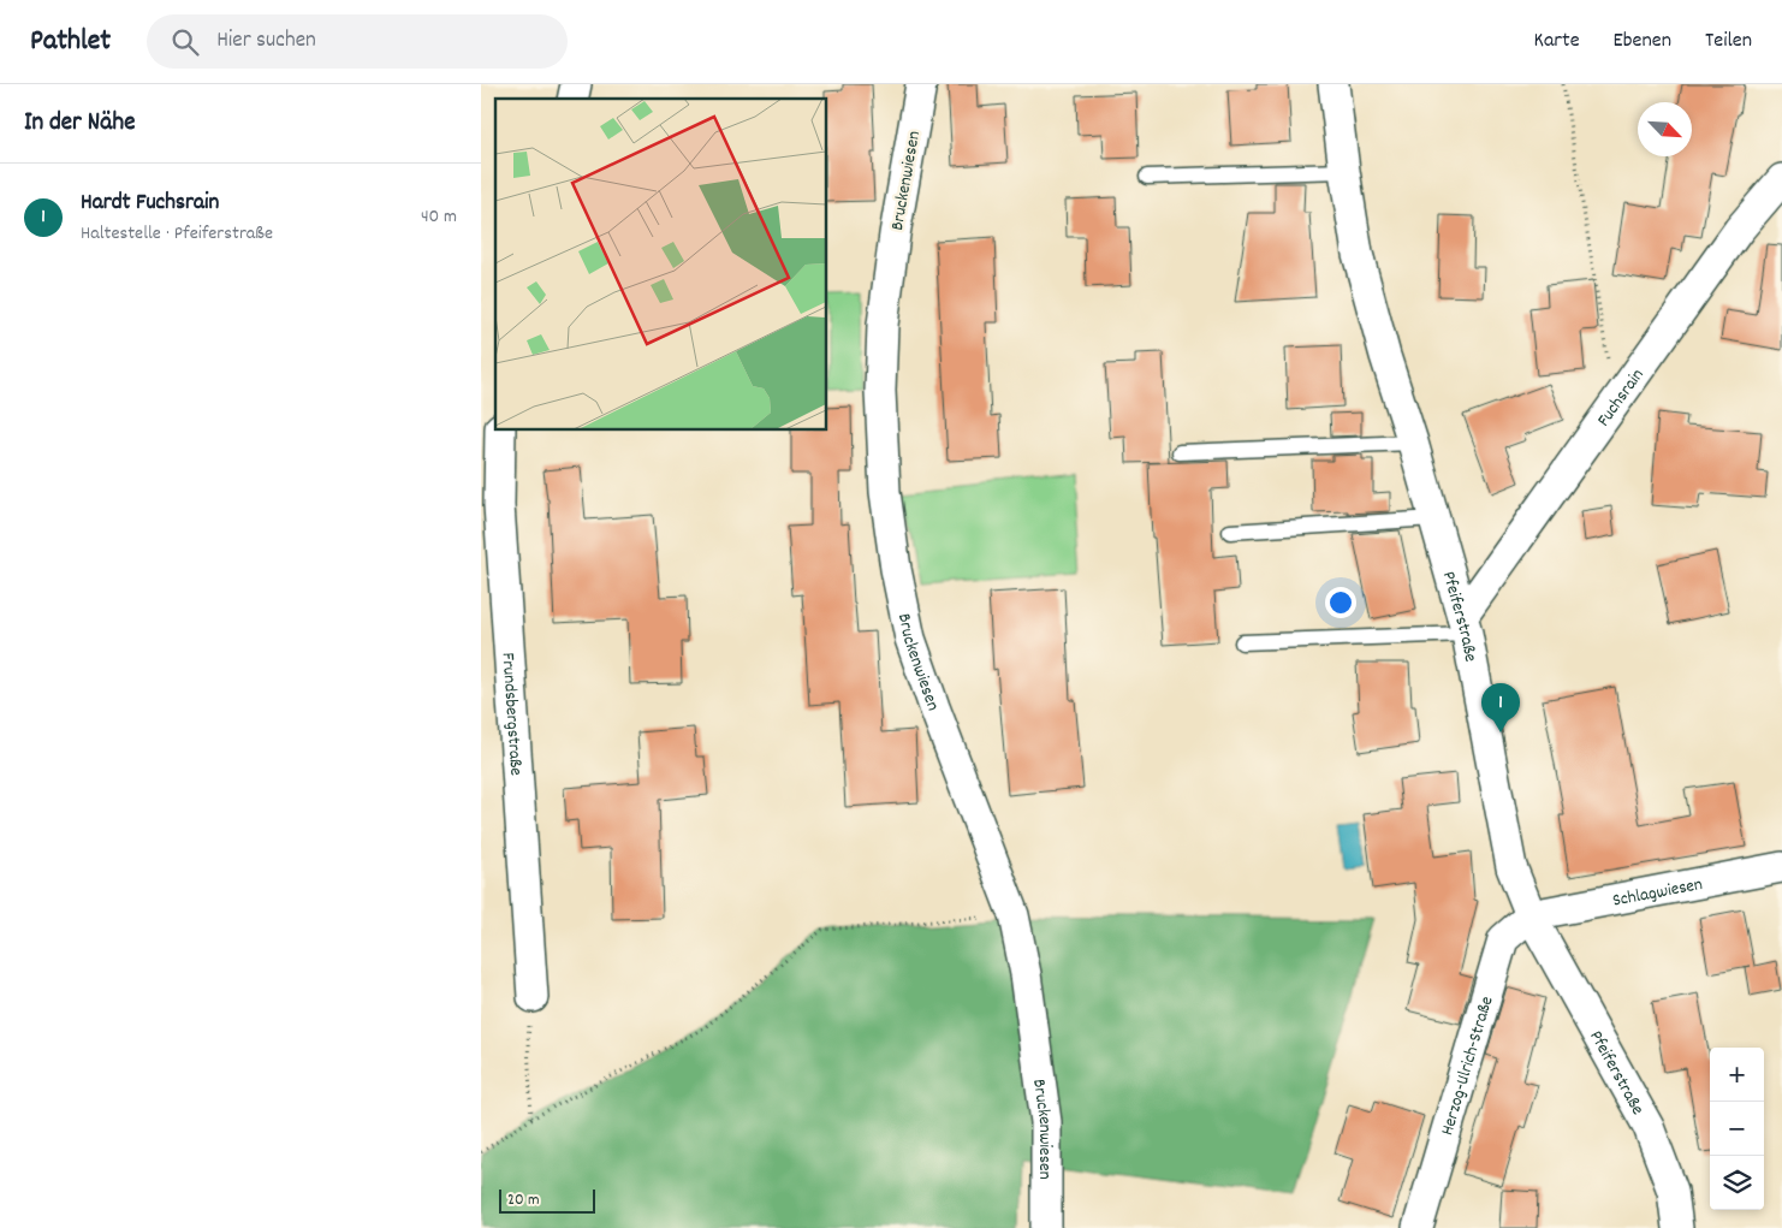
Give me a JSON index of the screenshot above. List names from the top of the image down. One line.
{"streets":{"street":["Bruckenwiesen","Fuchsrain","Pfeiferstraße","Frundsbergstraße","Schlagwiesen","Herzog-Ulrich-Straße"]},"crossings":[["Fuchsrain","Pfeiferstraße"],["Pfeiferstraße","Schlagwiesen"],["Pfeiferstraße","Herzog-Ulrich-Straße"],["Schlagwiesen","Herzog-Ulrich-Straße"]],"scale_bar":"20 m","north":"bottom right","page":{"header":"Pathlet","search":"Hier suchen","nav":["Karte","Ebenen","Teilen"],"heading":"In der Nähe","list":[{"mark":"1","name":"Hardt Fuchsrain","note":"Haltestelle · Pfeiferstraße","value":"40 m"}],"pins":"1","map_buttons":["+","−"],"scale":"20 m"}}
